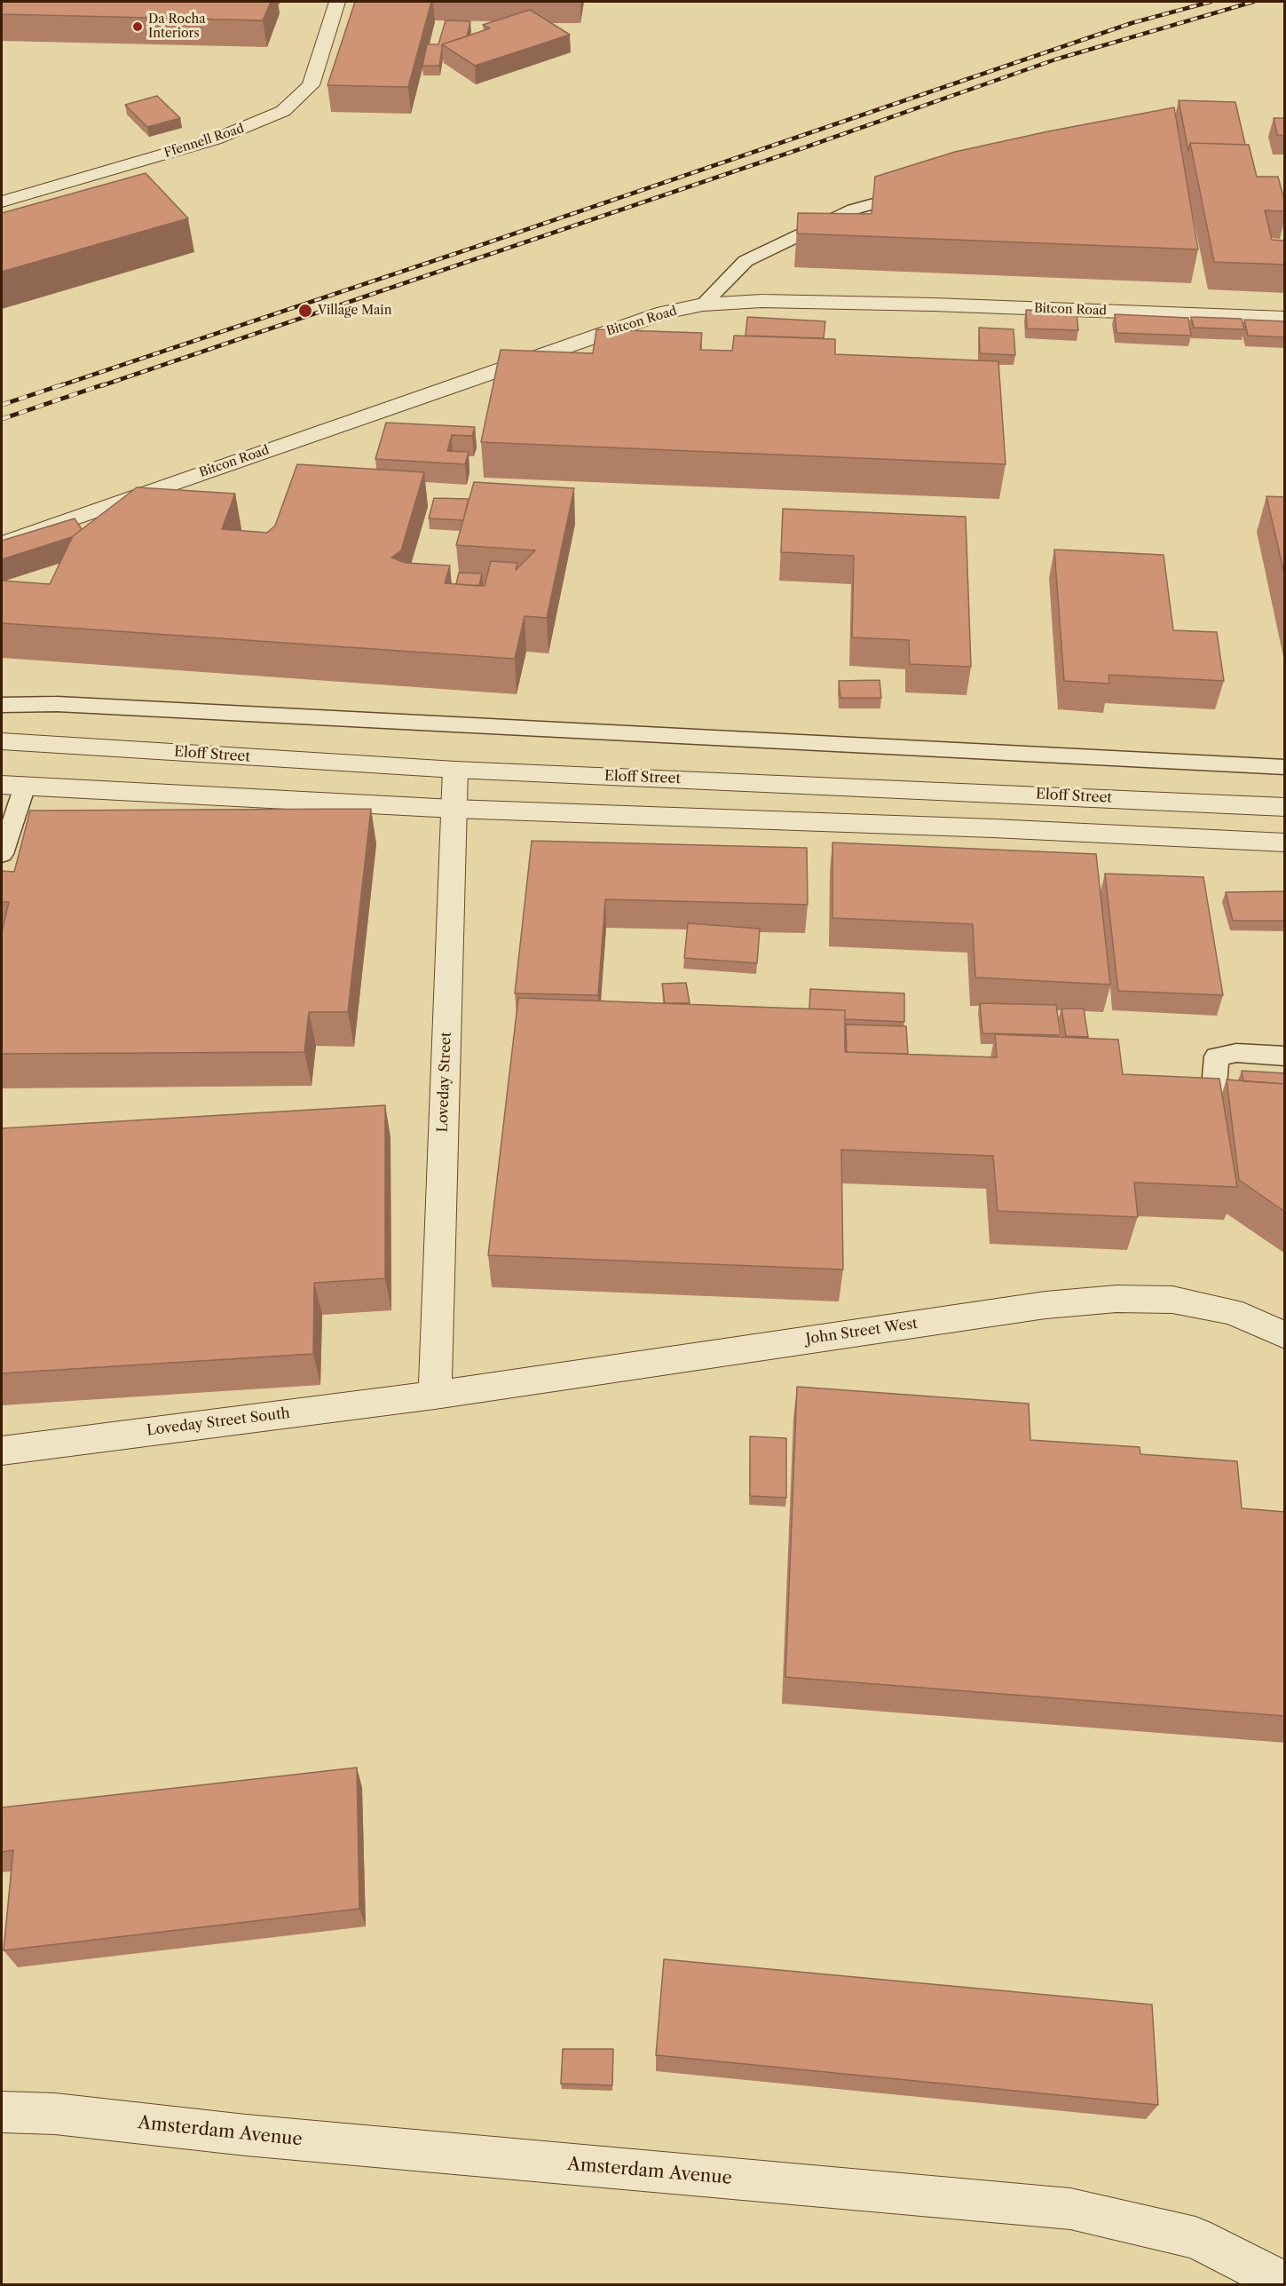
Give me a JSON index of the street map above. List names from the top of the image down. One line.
{"streets":{"street":["Ffennell Road","Bitcon Road","Eloff Street","Loveday Street","John Street West","Loveday Street South","Amsterdam Avenue"]},"crossings":[["Eloff Street","Loveday Street"],["Loveday Street","John Street West"],["Loveday Street","Loveday Street South"],["John Street West","Loveday Street South"]],"places":["Da Rocha Interiors","Village Main"]}
